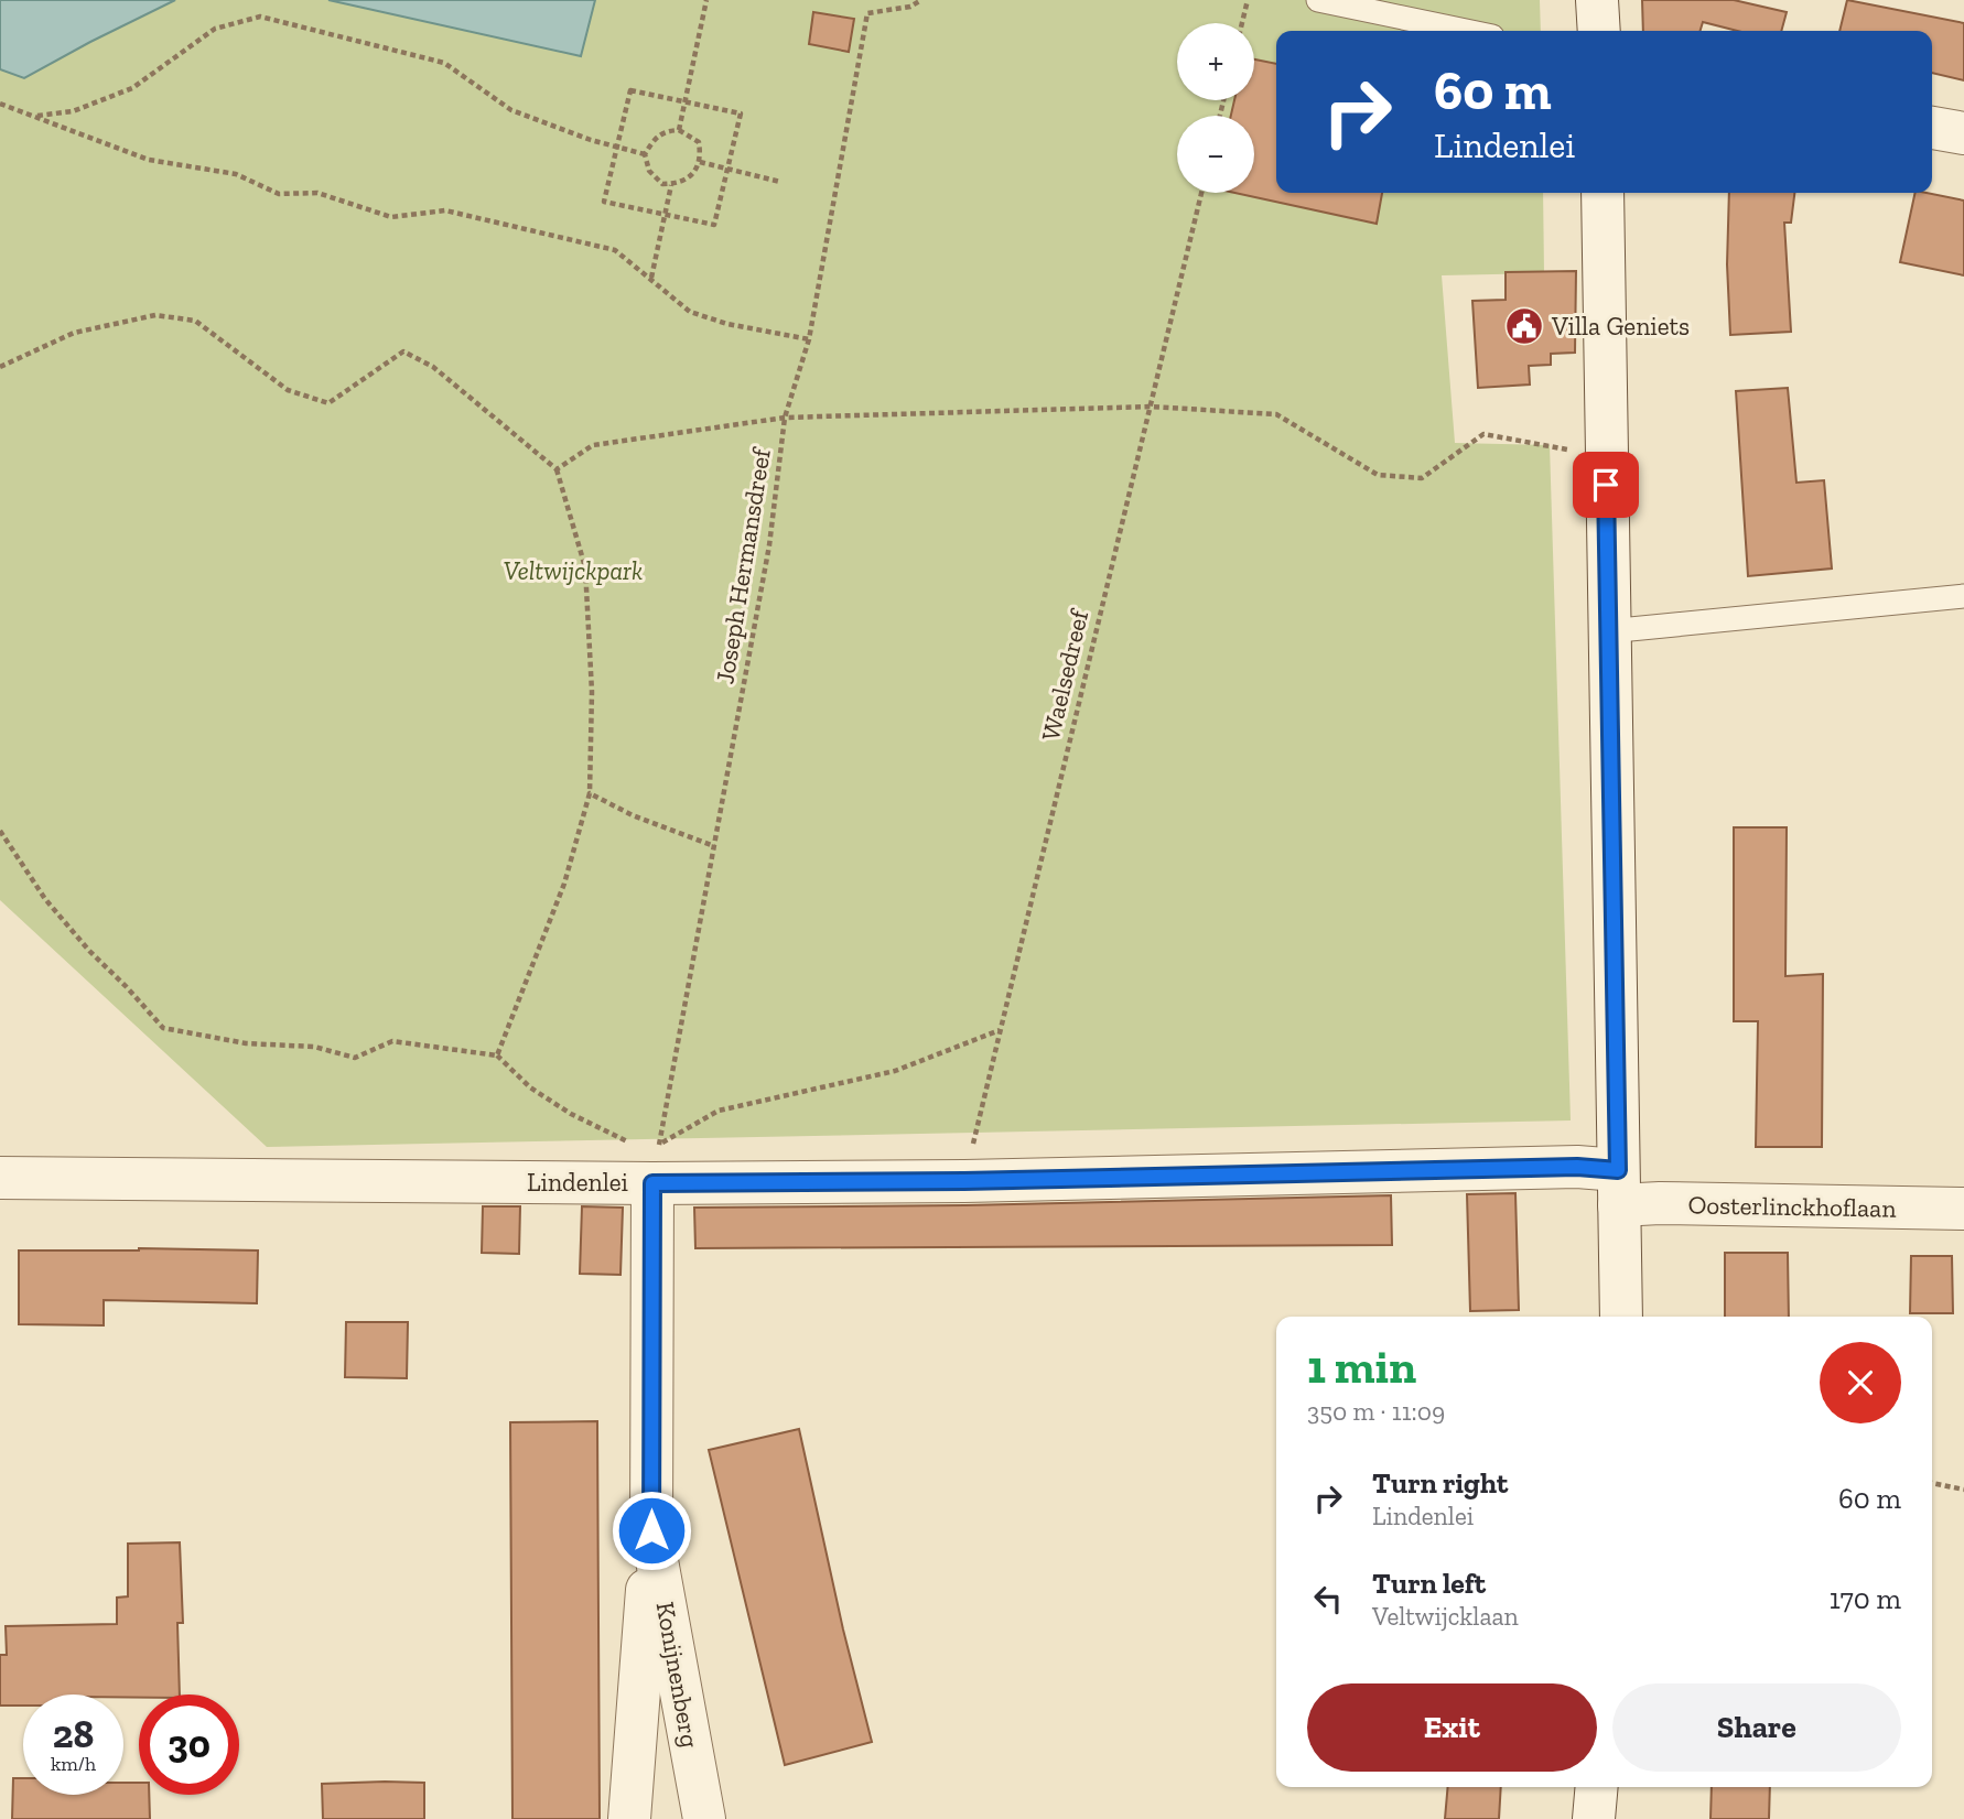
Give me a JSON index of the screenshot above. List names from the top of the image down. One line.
{"streets":{"street":["Lindenlei","Oosterlinckhoflaan","Konijnenberg"],"path":["Joseph Hermansdreef","Waelsedreef"]},"crossings":[["Joseph Hermansdreef","Lindenlei"],["Joseph Hermansdreef","Konijnenberg"],["Waelsedreef","Lindenlei"],["Lindenlei","Oosterlinckhoflaan"],["Lindenlei","Konijnenberg"]],"parks":["Veltwijckpark"],"places":{"public building":["Villa Geniets"]},"page":{"map_buttons":["+","−"],"turn":["60 m","Lindenlei"],"heading":["1 min","350 m · 11:09"],"list":[{"name":"Turn right","note":"Lindenlei","value":"60 m"},{"name":"Turn left","note":"Veltwijcklaan","value":"170 m"}],"buttons":["Exit","Share"],"speed":"28 km/h","limit":"30"}}
